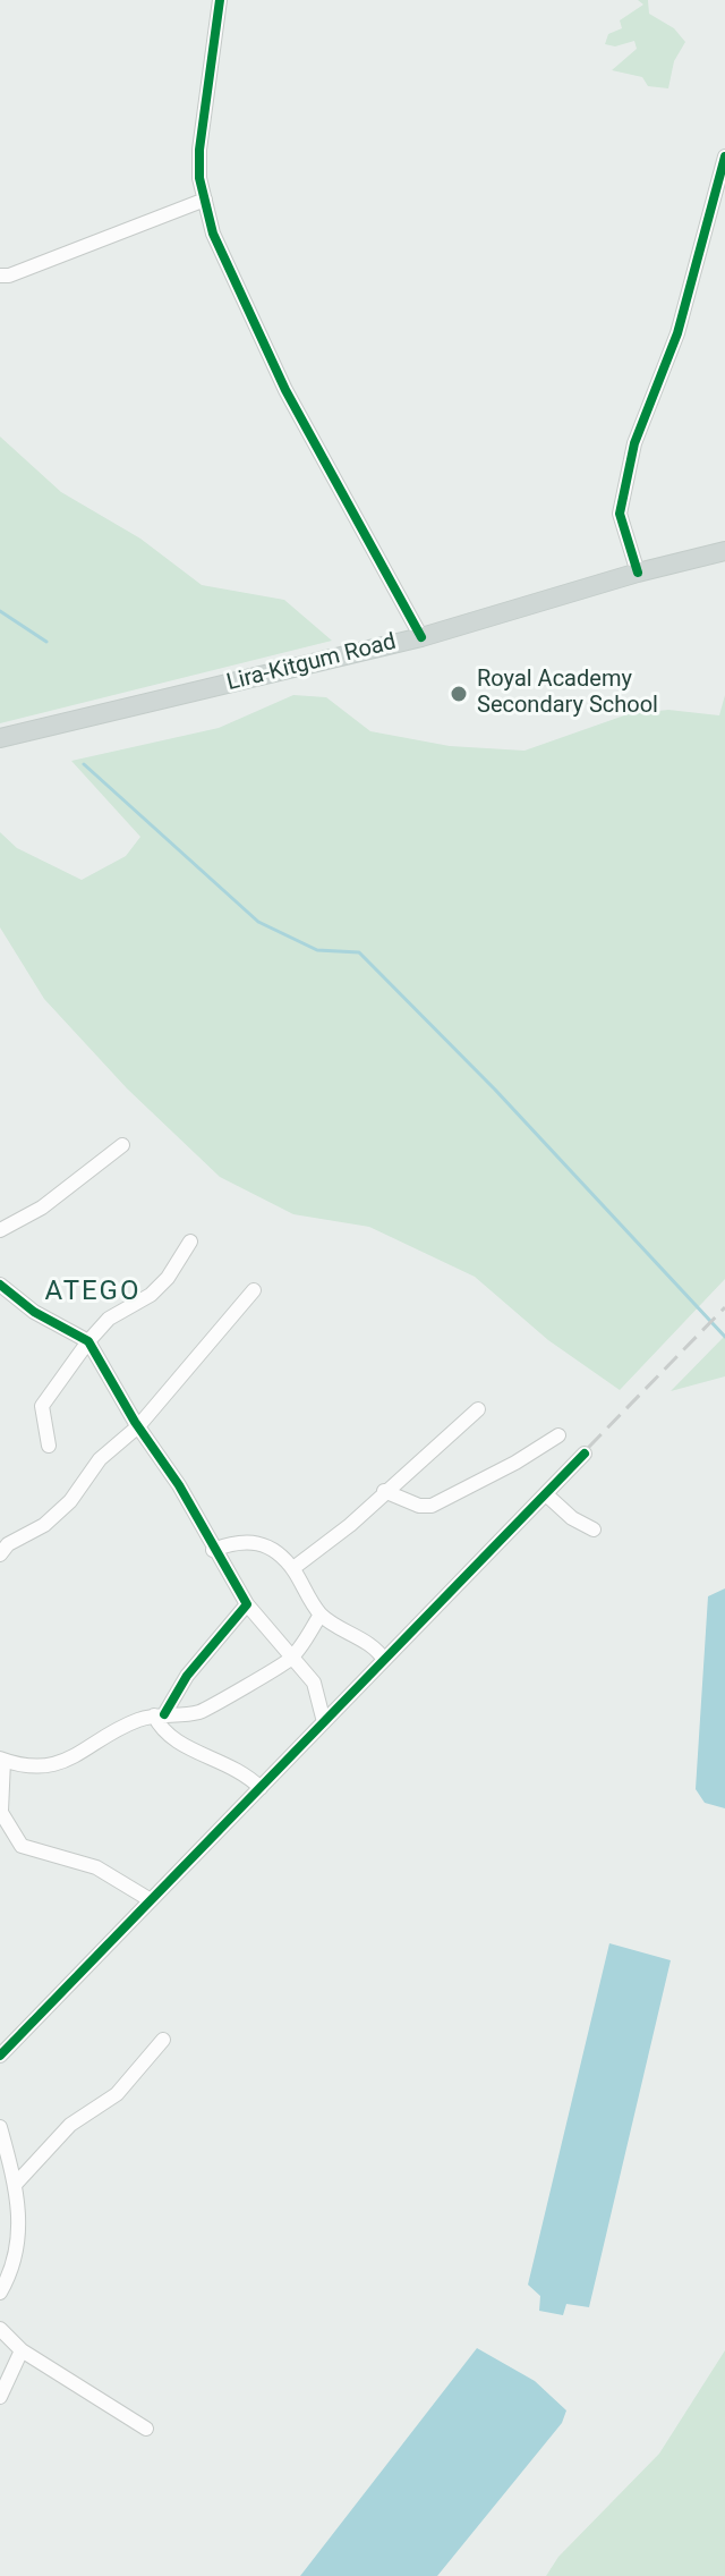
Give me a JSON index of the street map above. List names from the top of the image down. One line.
{"streets":{"main road":["Lira-Kitgum Road"]},"districts":["ATEGO"],"places":["Royal Academy Secondary School"]}
